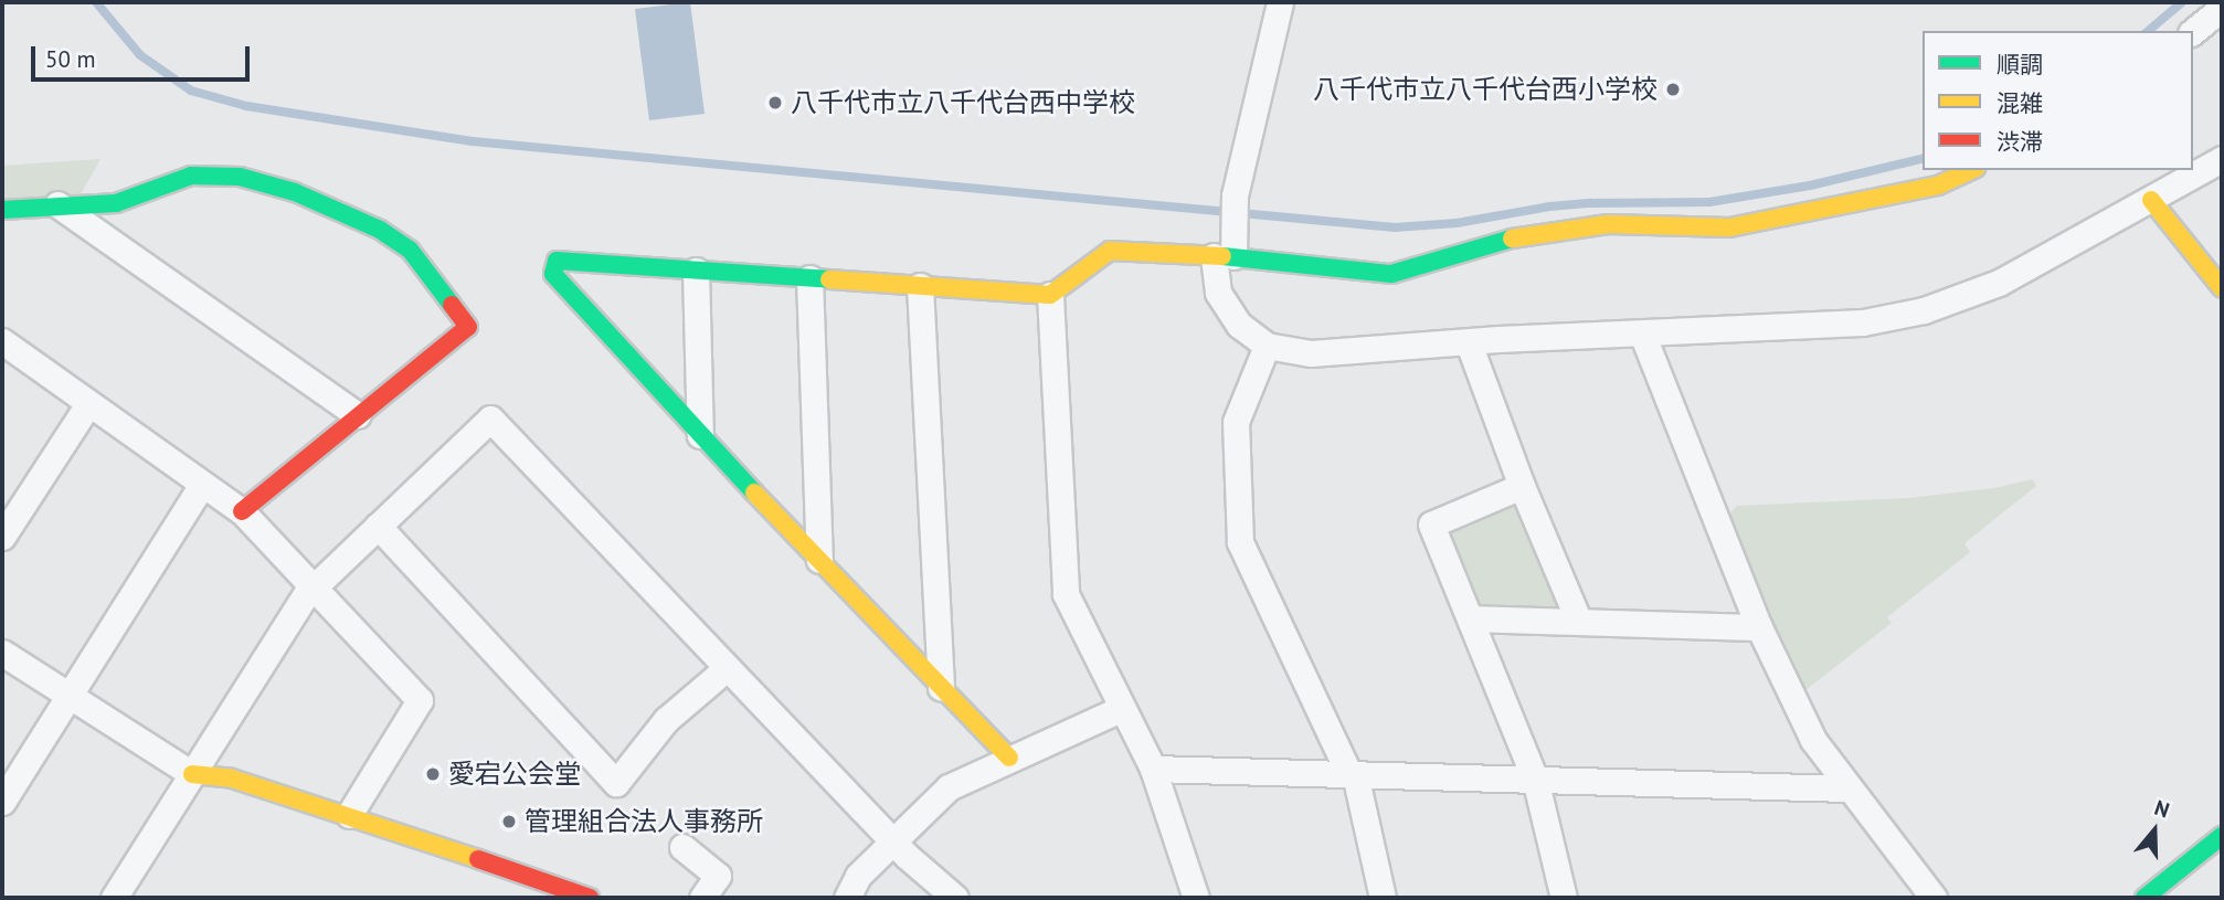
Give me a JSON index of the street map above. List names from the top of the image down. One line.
{"places":["八千代市立八千代台西小学校","八千代市立八千代台西中学校","愛宕公会堂","管理組合法人事務所"],"legend":["順調","混雑","渋滞"],"scale_bar":"50 m","north":"top"}
